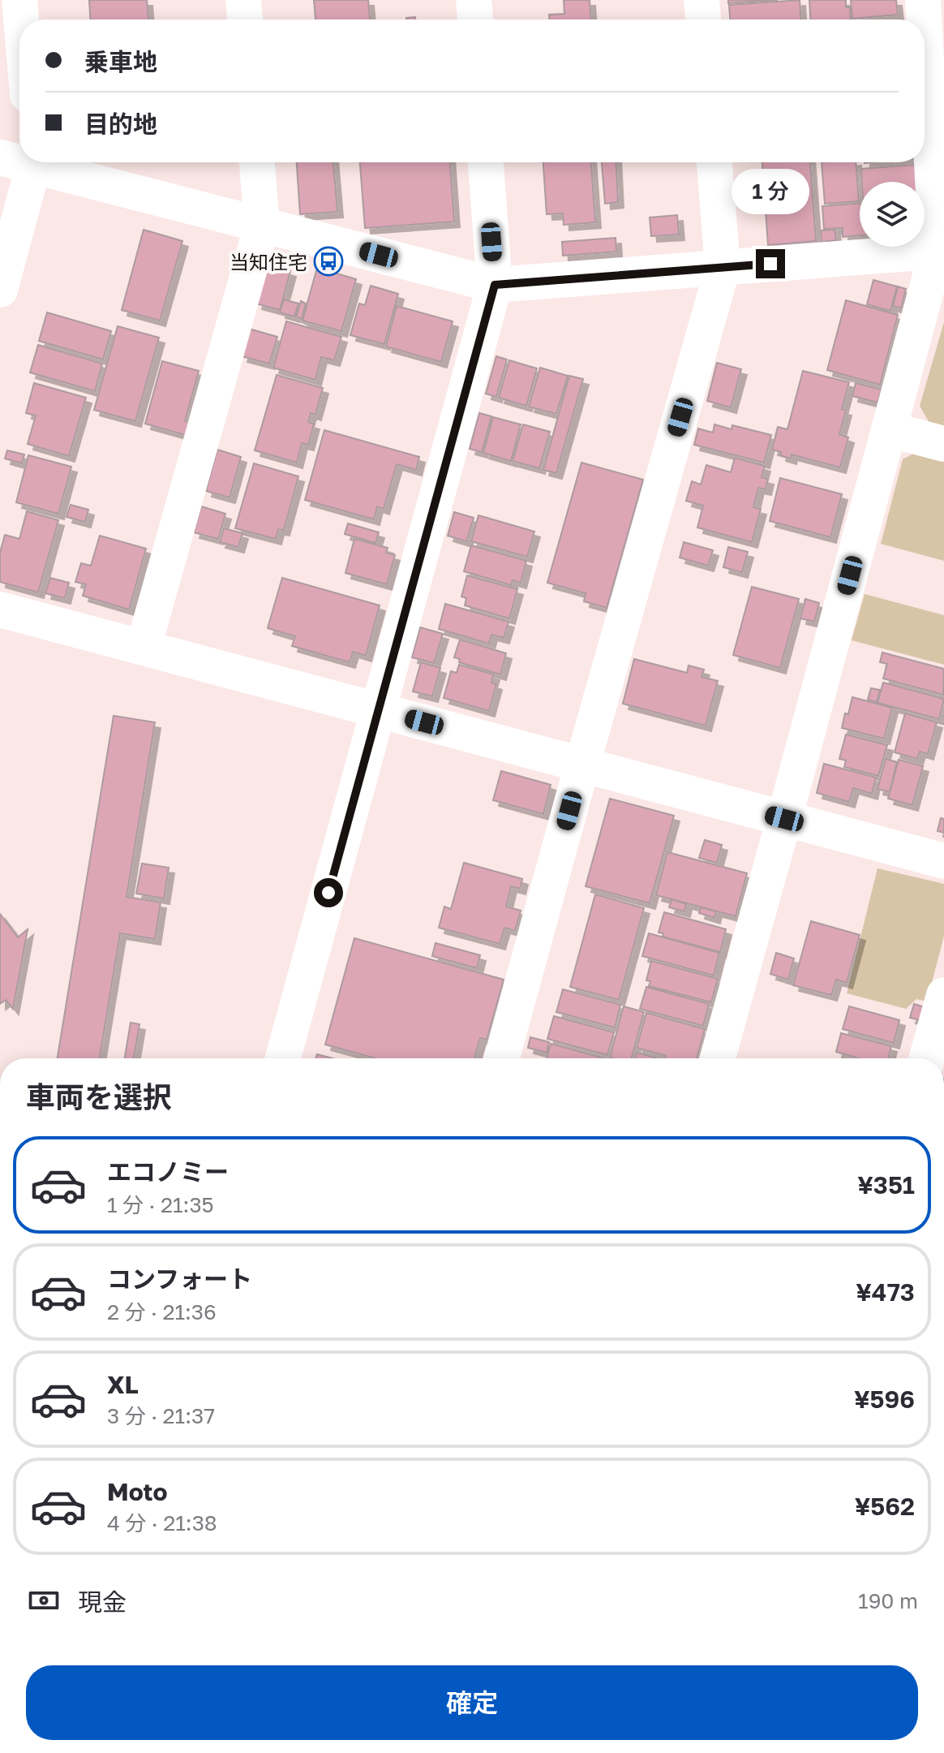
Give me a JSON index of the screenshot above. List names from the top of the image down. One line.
{"places":{"bus stop":["当知住宅"]},"page":{"banner":["乗車地","目的地"],"bubble":"1 分","heading":"車両を選択","list":[{"name":"エコノミー","note":"1 分 · 21:35","value":"¥351"},{"name":"コンフォート","note":"2 分 · 21:36","value":"¥473"},{"name":"XL","note":"3 分 · 21:37","value":"¥596"},{"name":"Moto","note":"4 分 · 21:38","value":"¥562"}],"pay":["現金","190 m"],"buttons":"確定"}}
